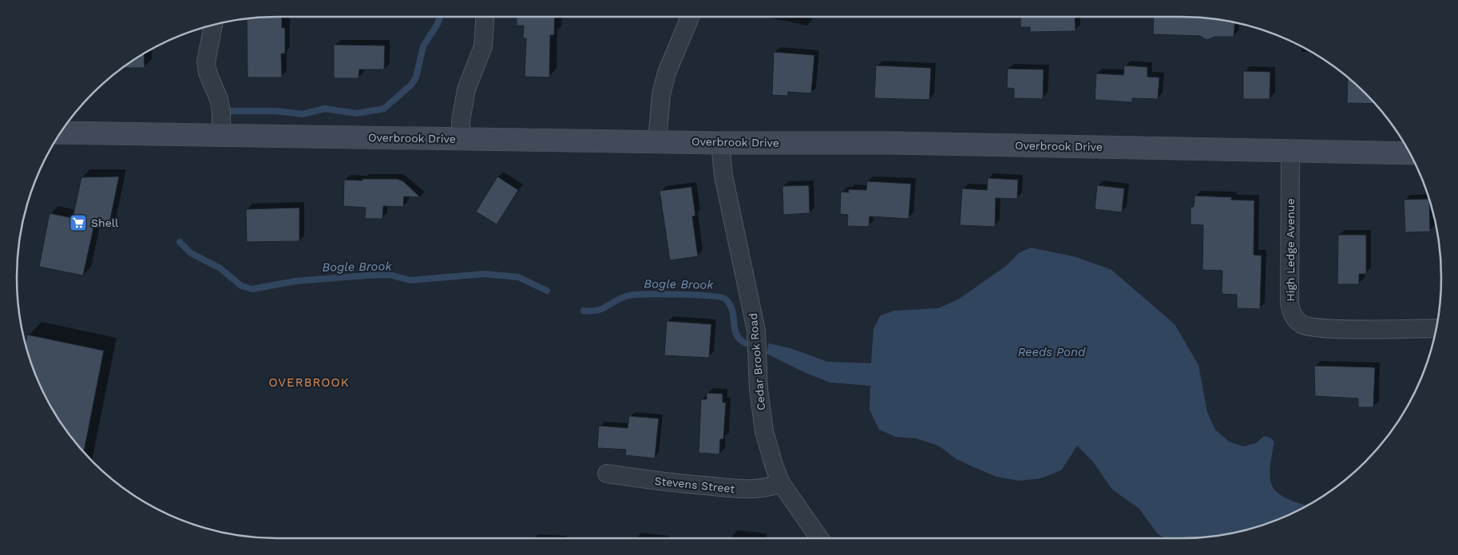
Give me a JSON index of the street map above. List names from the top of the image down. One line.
{"streets":{"street":["Overbrook Drive","High Ledge Avenue","Cedar Brook Road","Stevens Street"]},"crossings":[["Overbrook Drive","High Ledge Avenue"],["Overbrook Drive","Cedar Brook Road"],["Cedar Brook Road","Stevens Street"]],"districts":["OVERBROOK"],"water":["Bogle Brook","Reeds Pond"],"places":{"supermarket":["Shell"]}}
